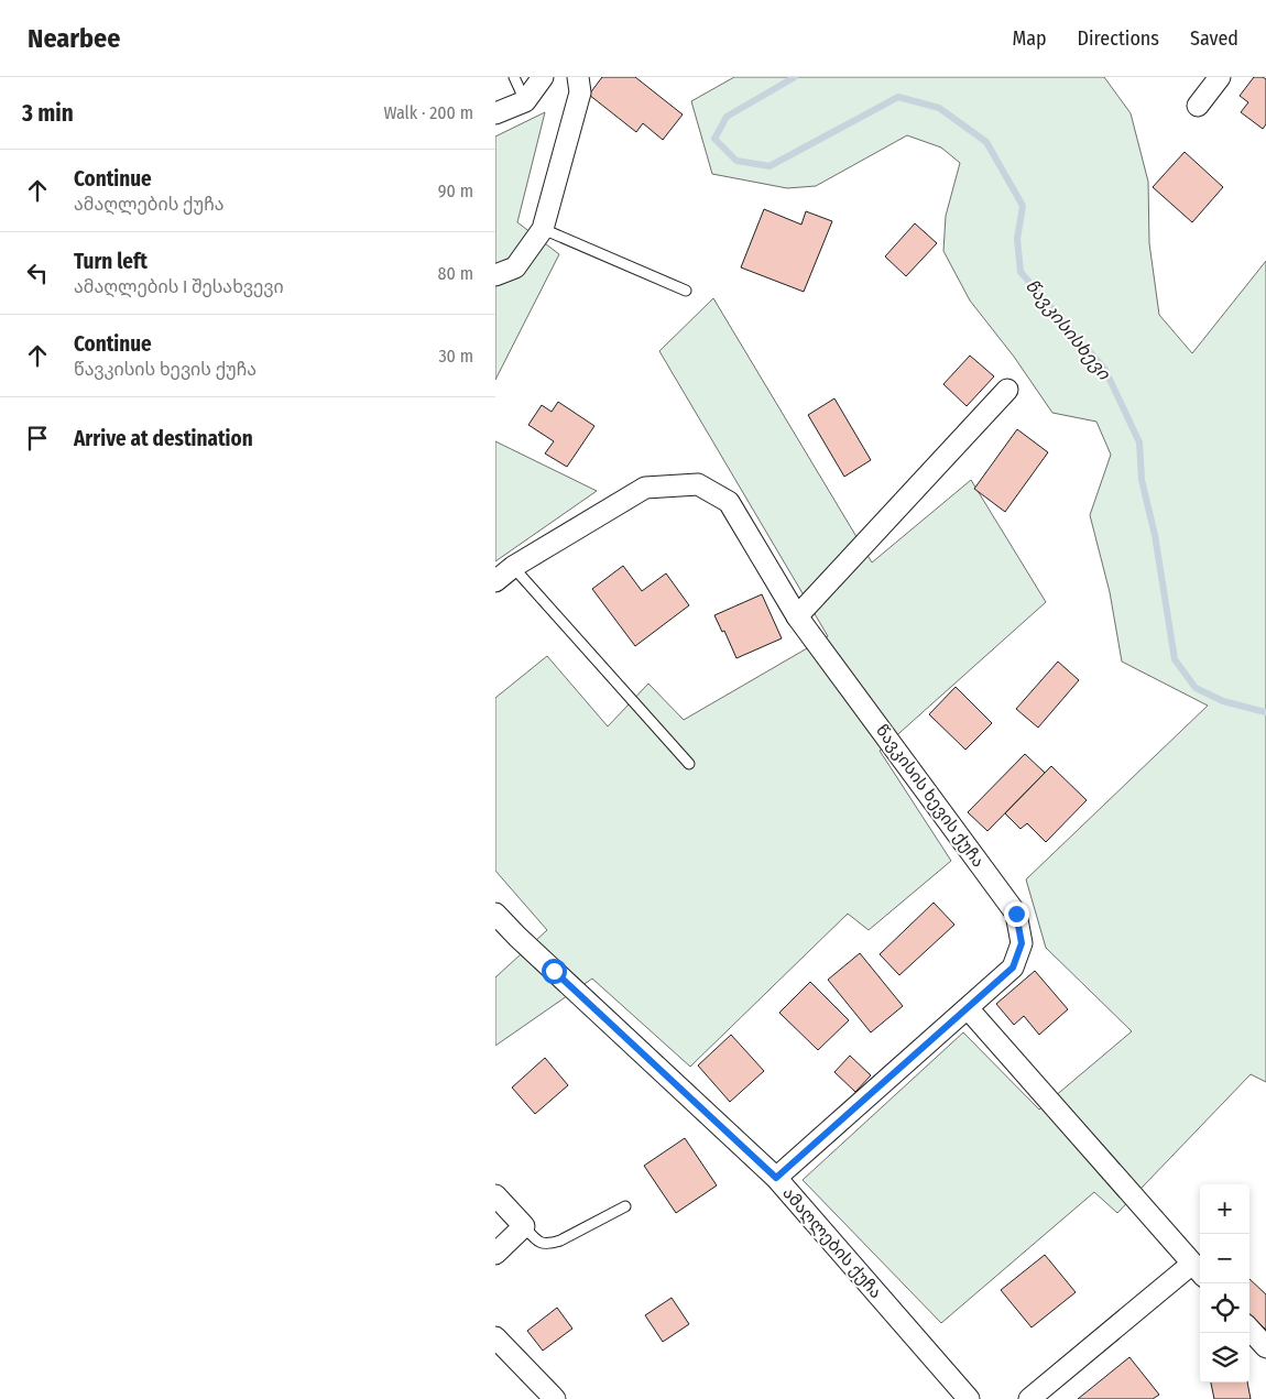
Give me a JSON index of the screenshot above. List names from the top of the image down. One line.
{"streets":{"street":["წავკისის ხევის ქუჩა","ამაღლების ქუჩა"]},"crossings":[["წავკისის ხევის ქუჩა","ამაღლების ქუჩა"]],"water":["წავკისისხევი"],"page":{"header":"Nearbee","nav":["Map","Directions","Saved"],"heading":["3 min","Walk · 200 m"],"list":[["Continue","ამაღლების ქუჩა","90 m"],["Turn left","ამაღლების I შესახვევი","80 m"],["Continue","წავკისის ხევის ქუჩა","30 m"],"Arrive at destination"],"map_buttons":["+","−"]}}
